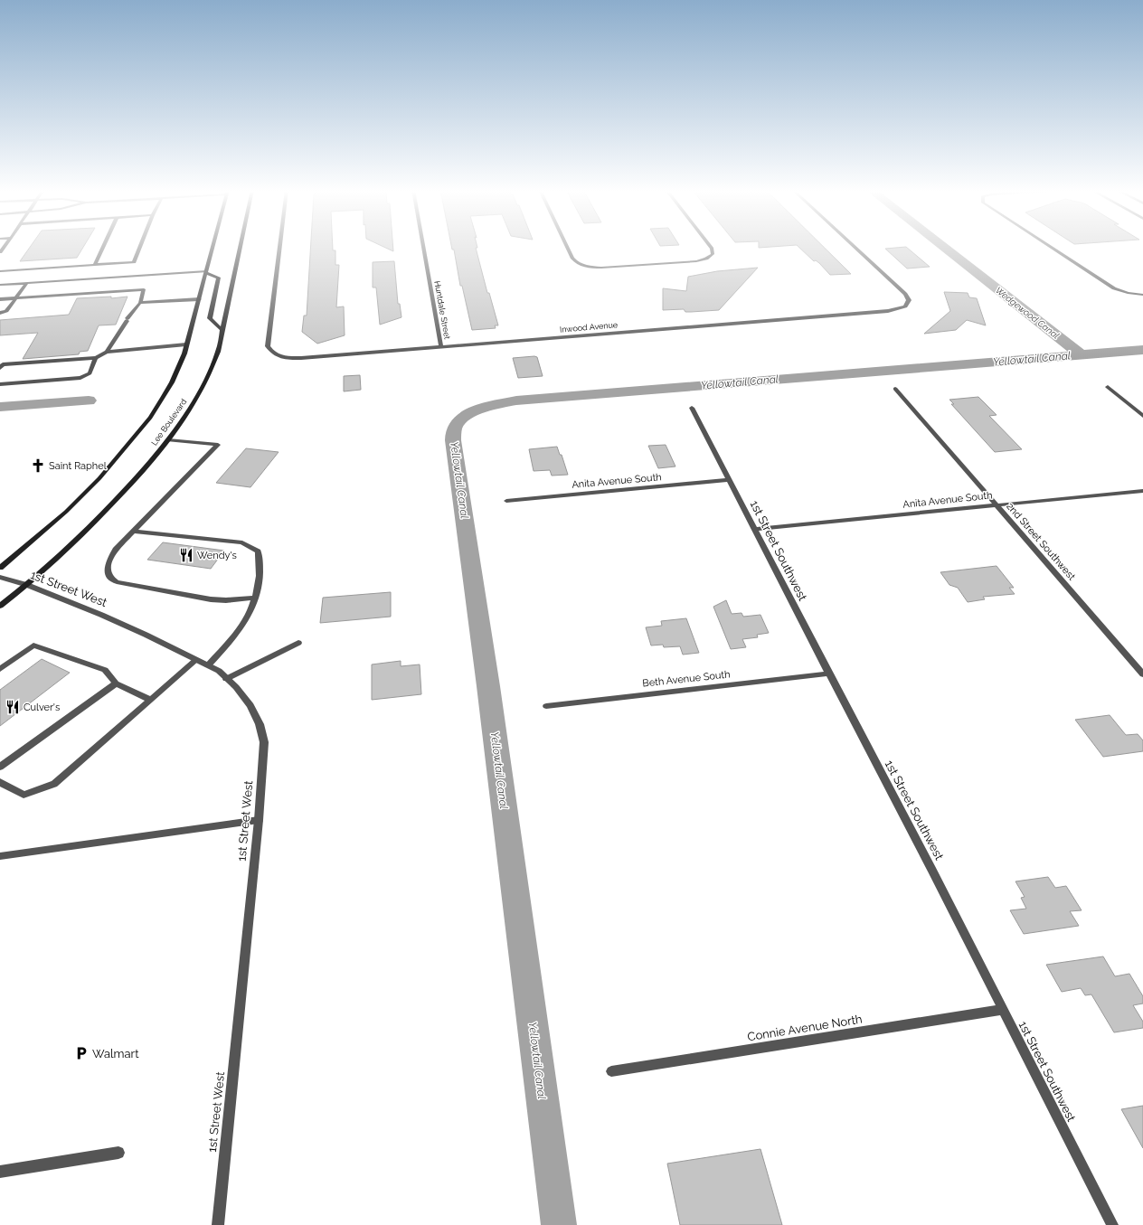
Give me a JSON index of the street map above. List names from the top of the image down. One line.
{"streets":{"main road":["Lee Boulevard"],"street":["Huntdale Street","Inwood Avenue","Anita Avenue South","2nd Street Southwest","1st Street Southwest","1st Street West","Beth Avenue South","Connie Avenue North"]},"crossings":[["Huntdale Street","Inwood Avenue"],["Lee Boulevard","1st Street West"],["Anita Avenue South","2nd Street Southwest"],["Anita Avenue South","1st Street Southwest"],["1st Street Southwest","Beth Avenue South"],["1st Street Southwest","Connie Avenue North"]],"water":["Wedgewood Canal","Yellowtail Canal"],"places":{"church":["Saint Raphel"],"restaurant":["Wendy's","Culver's"],"parking":["Walmart"]}}
